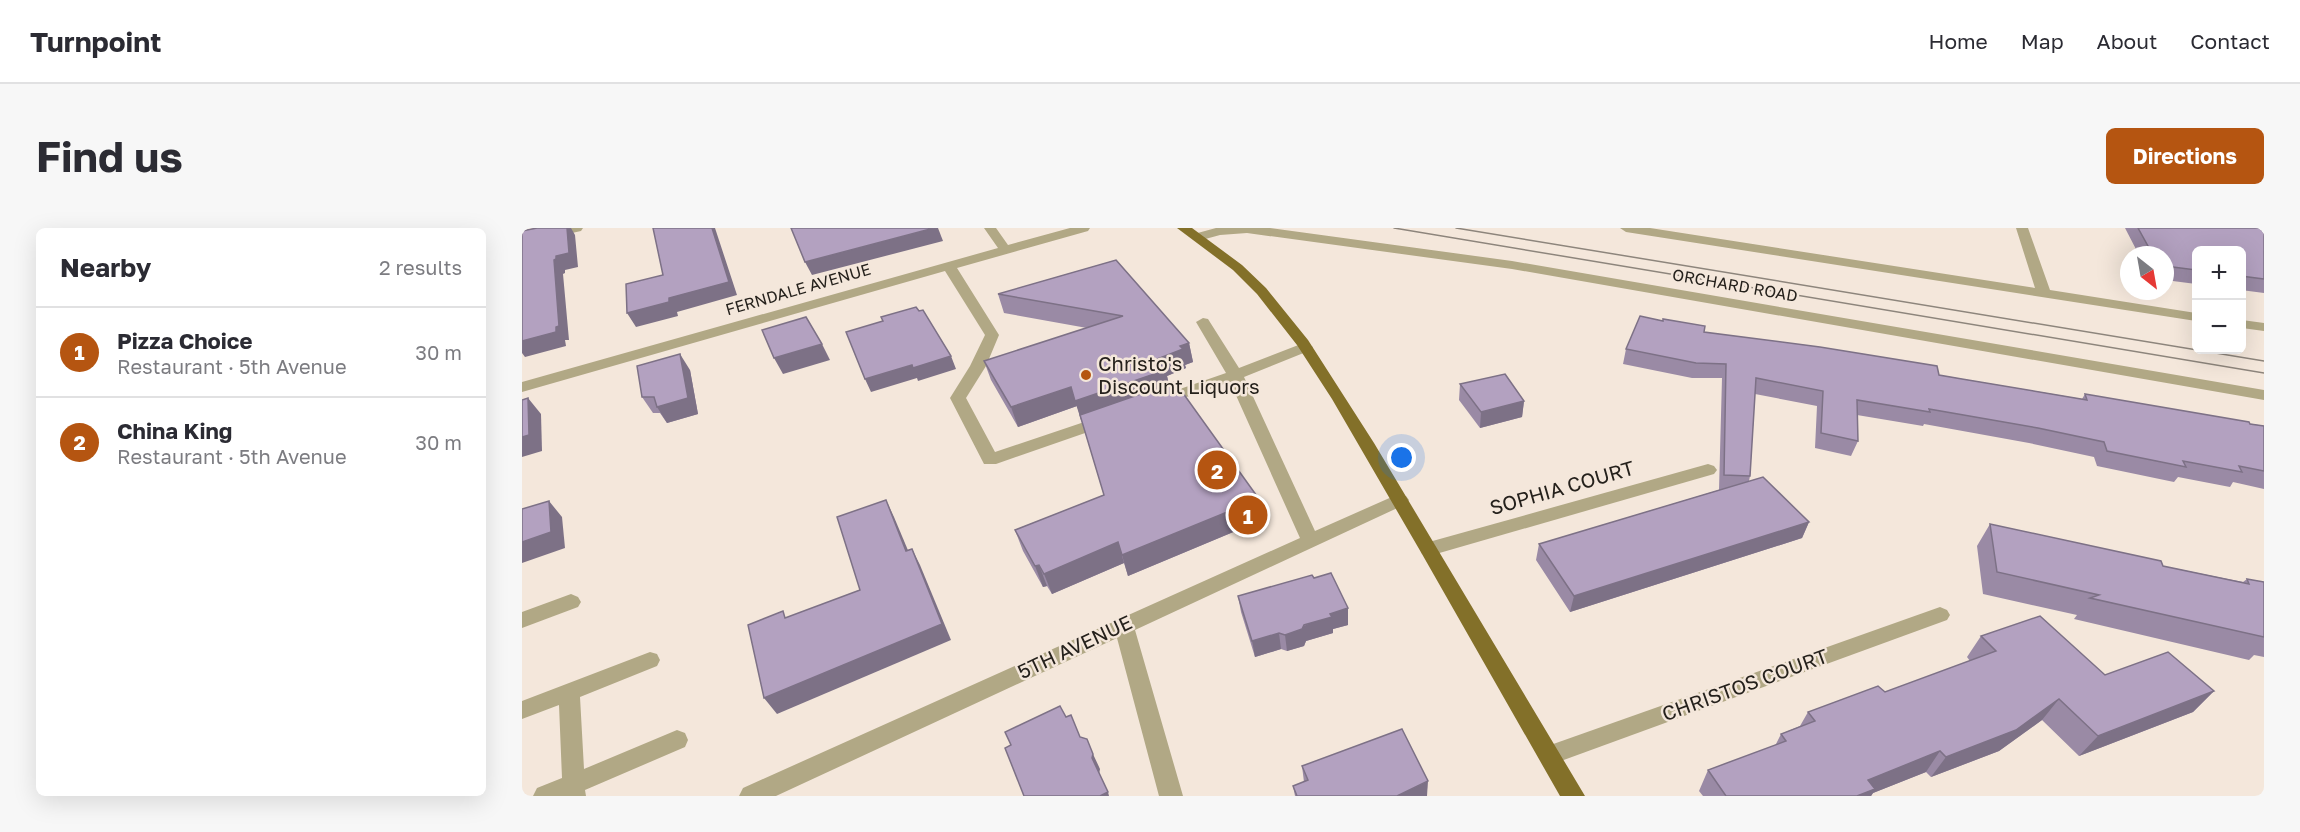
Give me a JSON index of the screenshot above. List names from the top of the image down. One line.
{"streets":{"street":["ORCHARD ROAD","FERNDALE AVENUE","SOPHIA COURT","5TH AVENUE","CHRISTOS COURT"]},"places":["Christo's Discount Liquors"],"north":"bottom right","page":{"header":"Turnpoint","nav":["Home","Map","About","Contact"],"buttons":"Directions","title":"Find us","heading":["Nearby","2 results"],"map_buttons":["+","−"],"list":[{"mark":"1","name":"Pizza Choice","note":"Restaurant · 5th Avenue","value":"30 m"},{"mark":"2","name":"China King","note":"Restaurant · 5th Avenue","value":"30 m"}],"pins":["2","1"]}}
